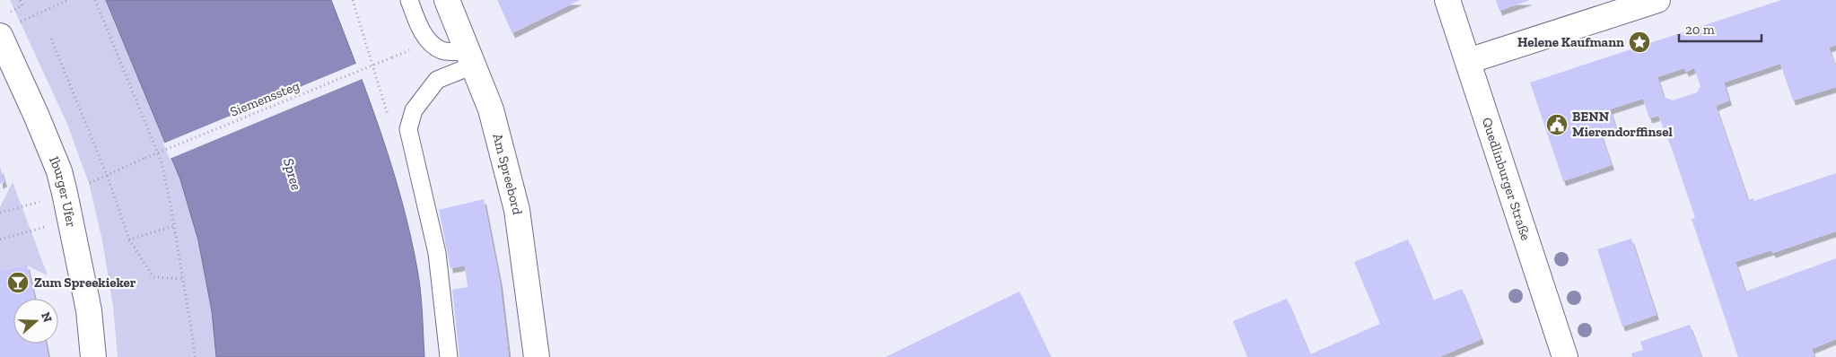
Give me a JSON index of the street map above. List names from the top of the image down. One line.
{"streets":{"street":["Am Spreebord","Quedlinburger Straße","Iburger Ufer"],"path":["Siemenssteg"]},"water":["Spree"],"places":{"place":["Helene Kaufmann"],"public building":["BENN Mierendorffinsel"],"bar":["Zum Spreekieker"]},"scale_bar":"20 m","north":"right"}
